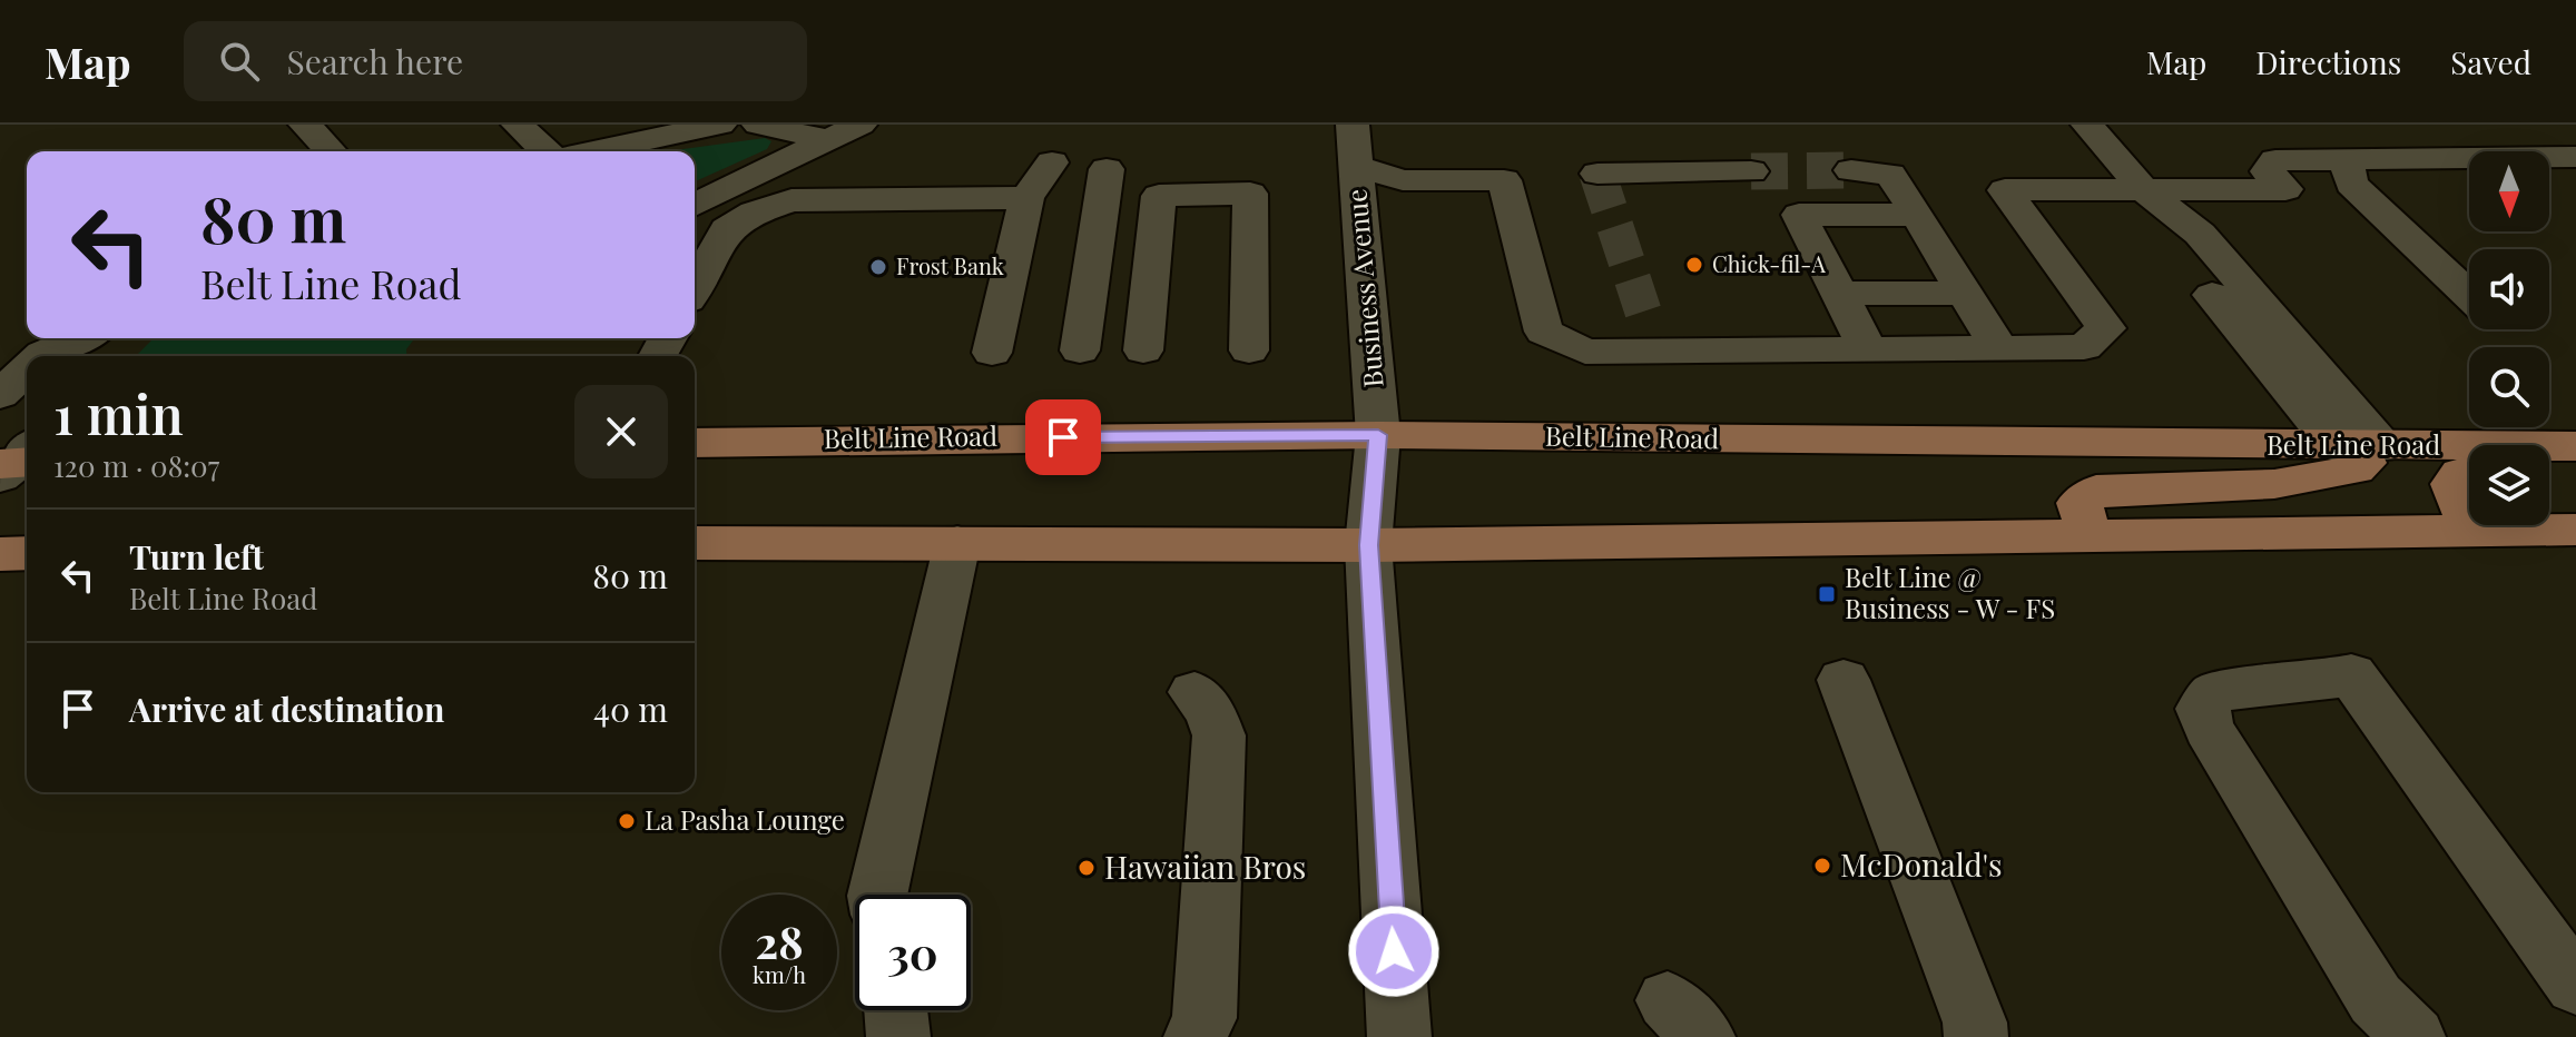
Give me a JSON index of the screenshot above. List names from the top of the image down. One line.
{"streets":{"main road":["Belt Line Road"],"street":["Business Avenue"]},"crossings":[["Business Avenue","Belt Line Road"]],"places":{"other":["Chick-fil-A","Frost Bank","La Pasha Lounge","McDonald's","Hawaiian Bros"],"transit":["Belt Line @ Business - W - FS"]},"north":"bottom","page":{"header":"Map","search":"Search here","nav":["Map","Directions","Saved"],"turn":["80 m","Belt Line Road"],"heading":["1 min","120 m · 08:07"],"list":[{"name":"Turn left","note":"Belt Line Road","value":"80 m"},{"name":"Arrive at destination","value":"40 m"}],"speed":"28 km/h","limit":"30"}}
